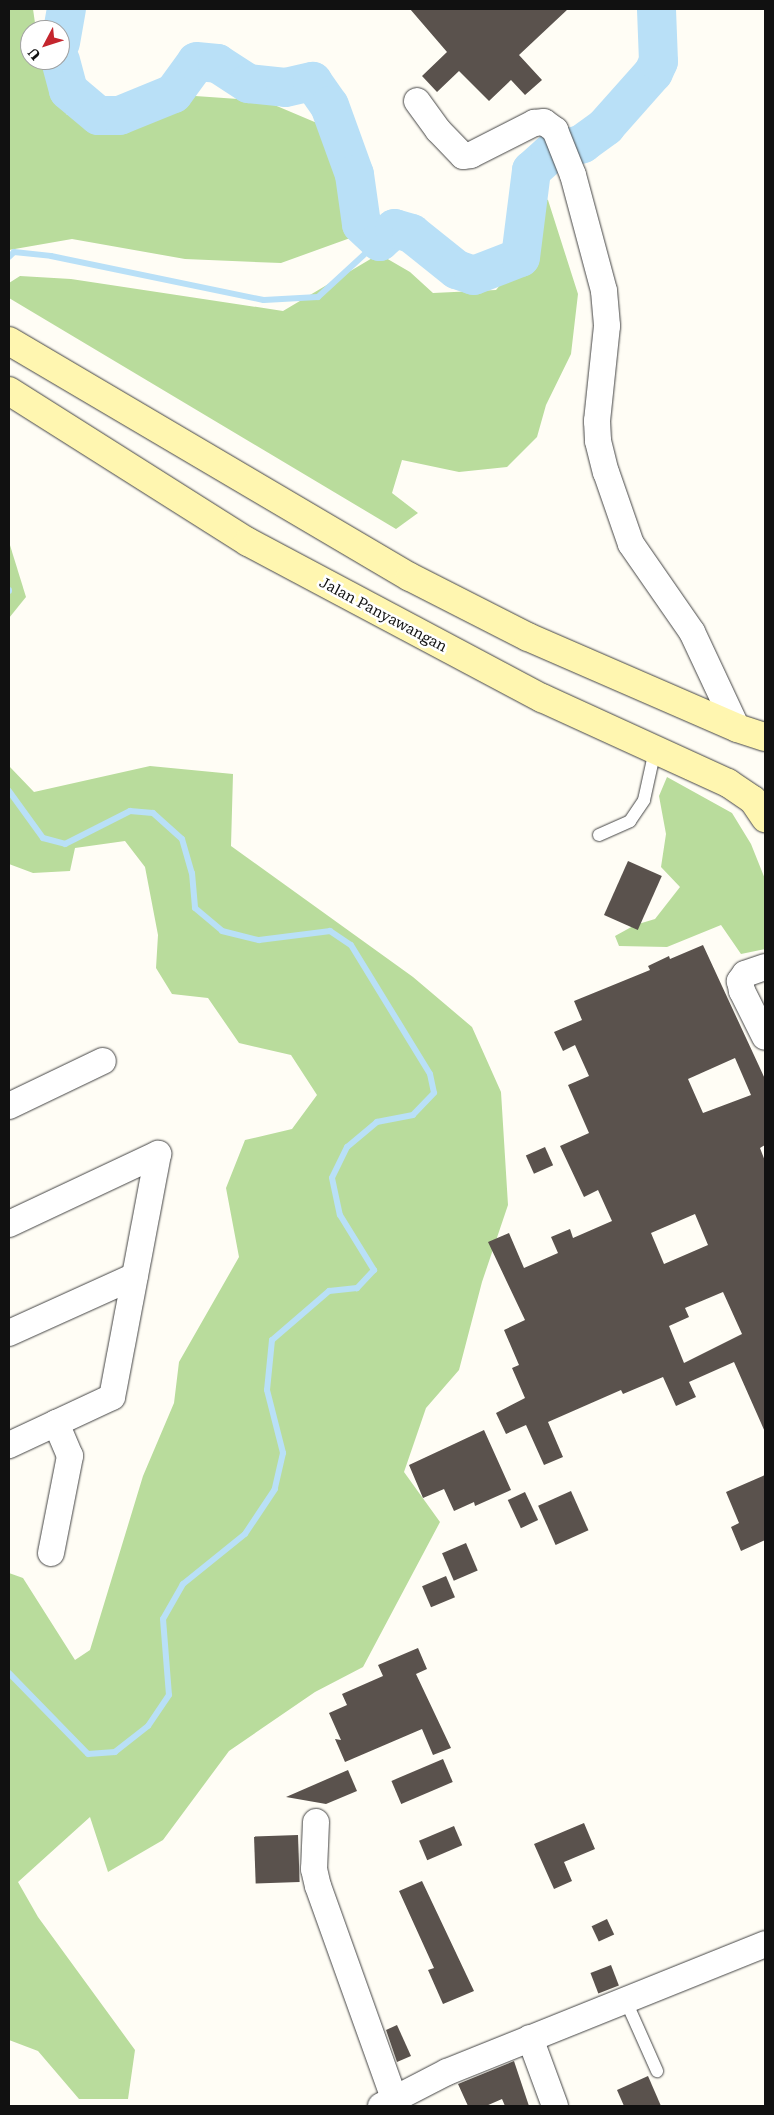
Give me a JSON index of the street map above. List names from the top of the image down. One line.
{"streets":{"main road":["Jalan Panyawangan"]},"north":"bottom left"}
